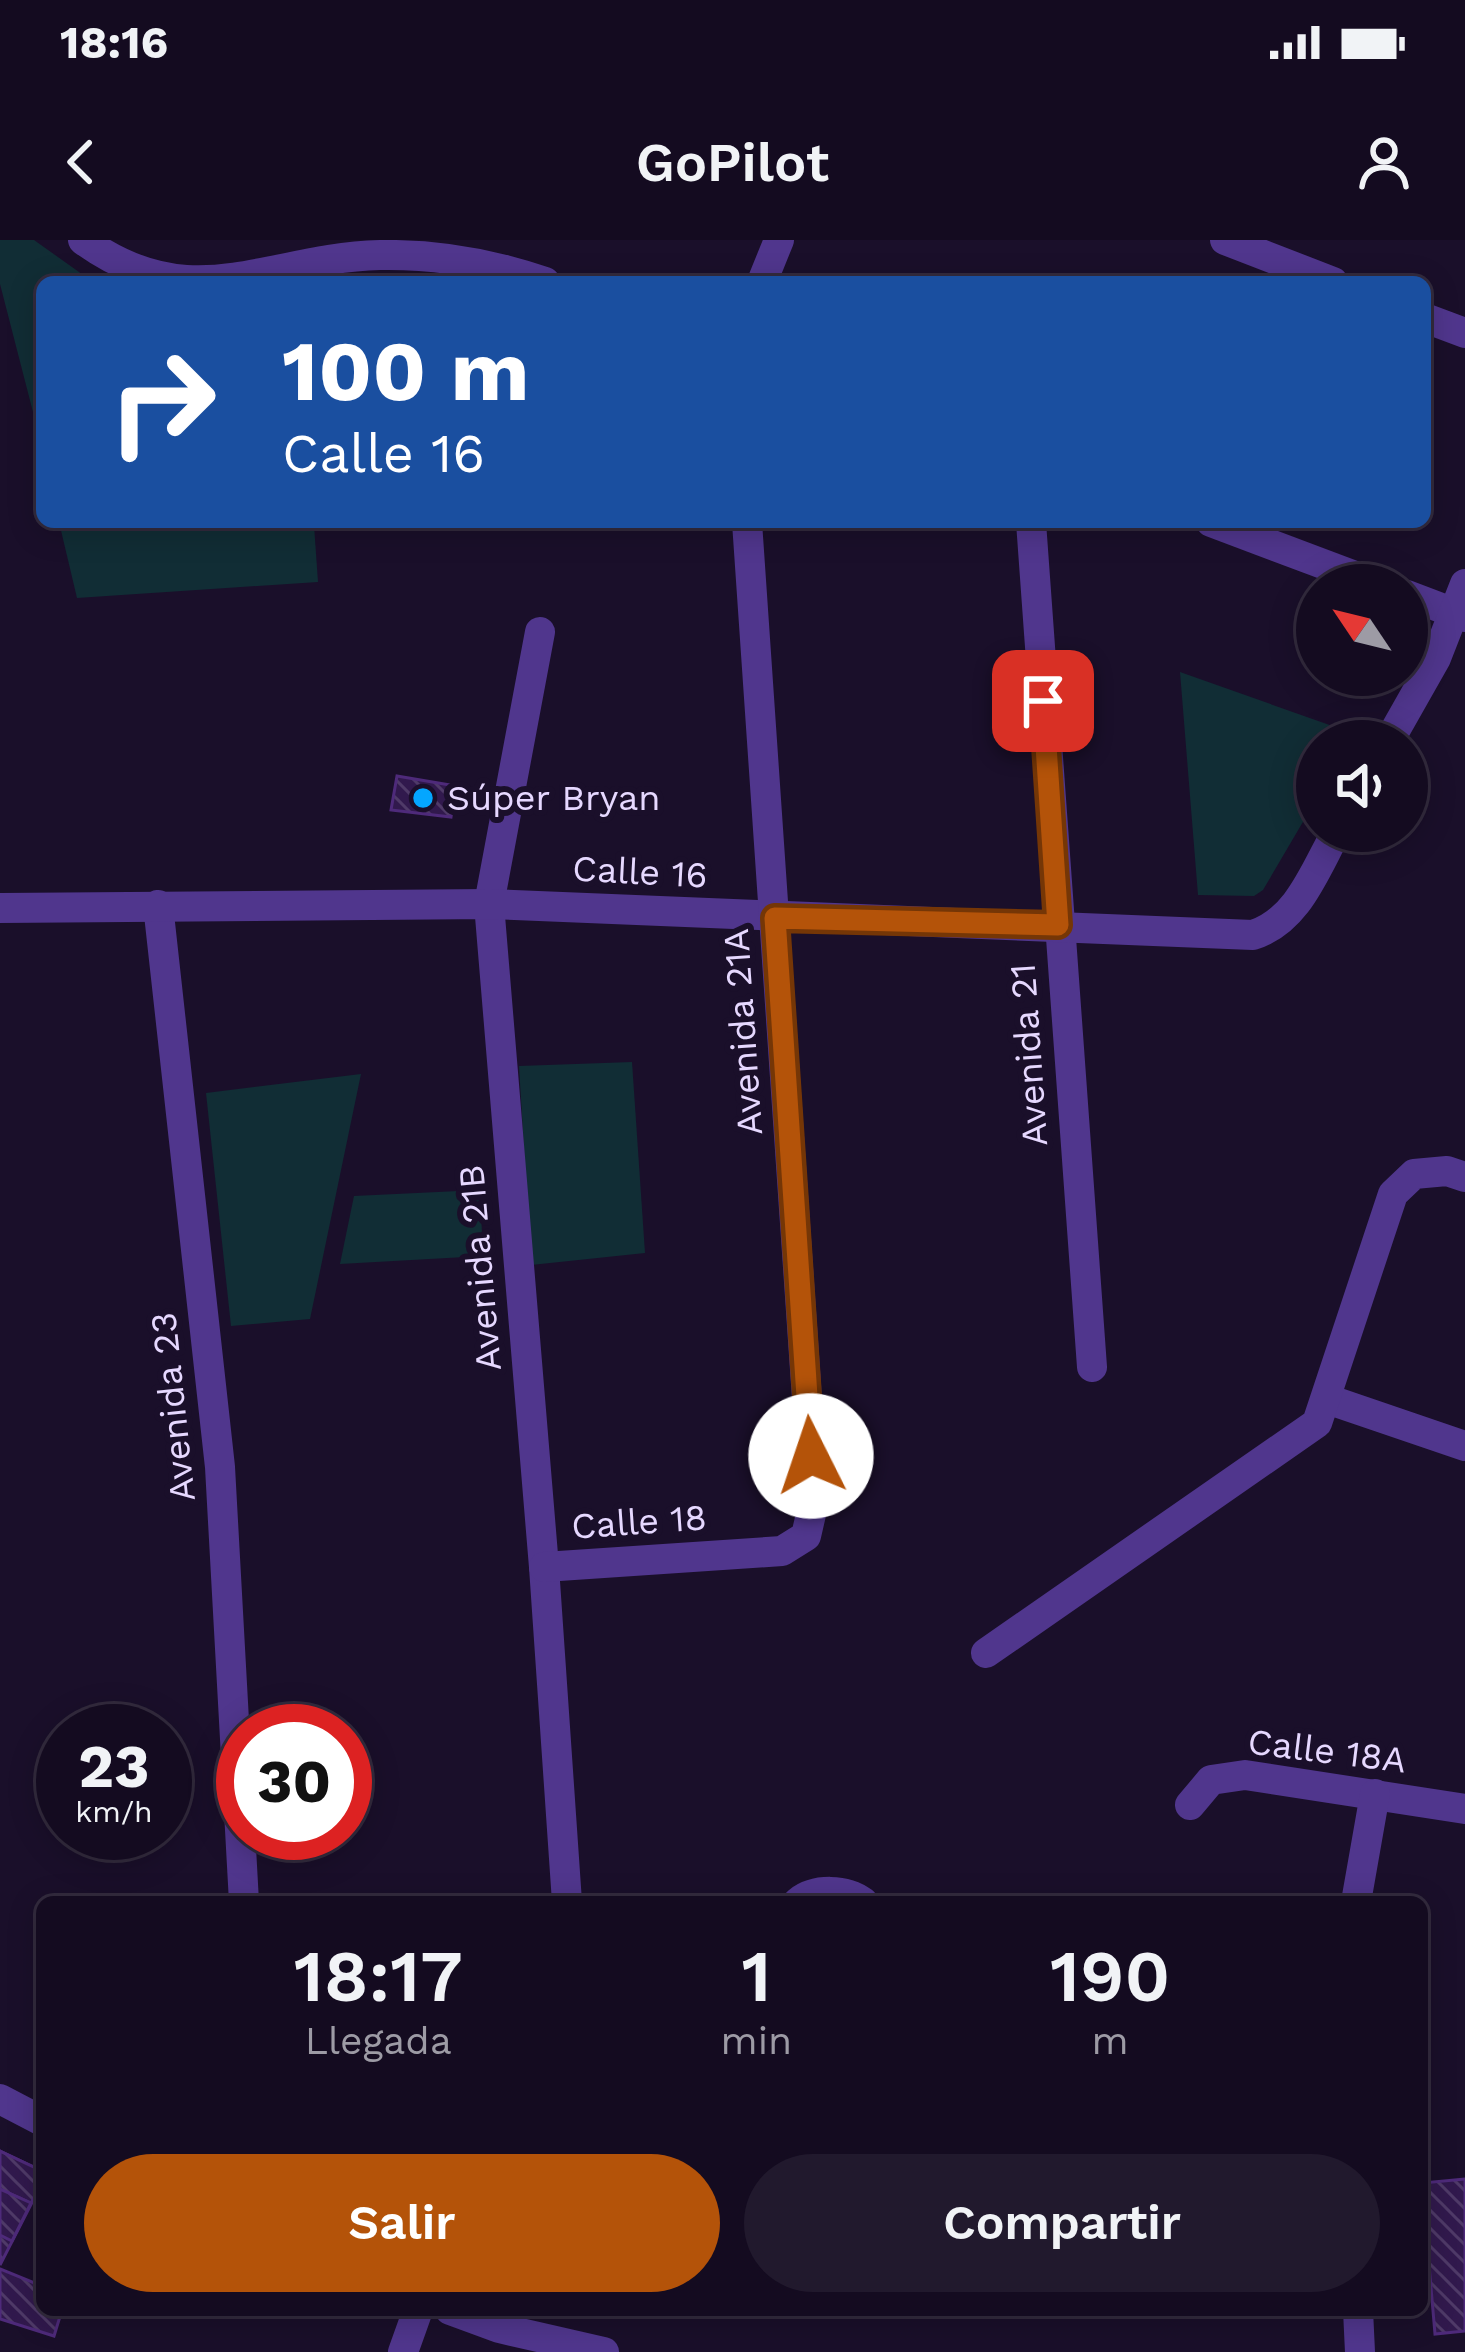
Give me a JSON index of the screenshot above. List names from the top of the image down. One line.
{"streets":{"street":["Calle 16","Avenida 21A","Avenida 21","Avenida 21B","Avenida 23","Calle 18","Calle 18A"]},"crossings":[["Calle 16","Avenida 21A"],["Calle 16","Avenida 21"],["Calle 16","Avenida 21B"],["Calle 16","Avenida 23"],["Avenida 21A","Calle 18"],["Avenida 21B","Calle 18"]],"places":["Súper Bryan"],"north":"top left","page":{"status":"18:16","header":"GoPilot","turn":["100 m","Calle 16"],"speed":"23 km/h","limit":"30","eta":["18:17","Llegada","1","min","190","m"],"buttons":["Salir","Compartir"]}}
